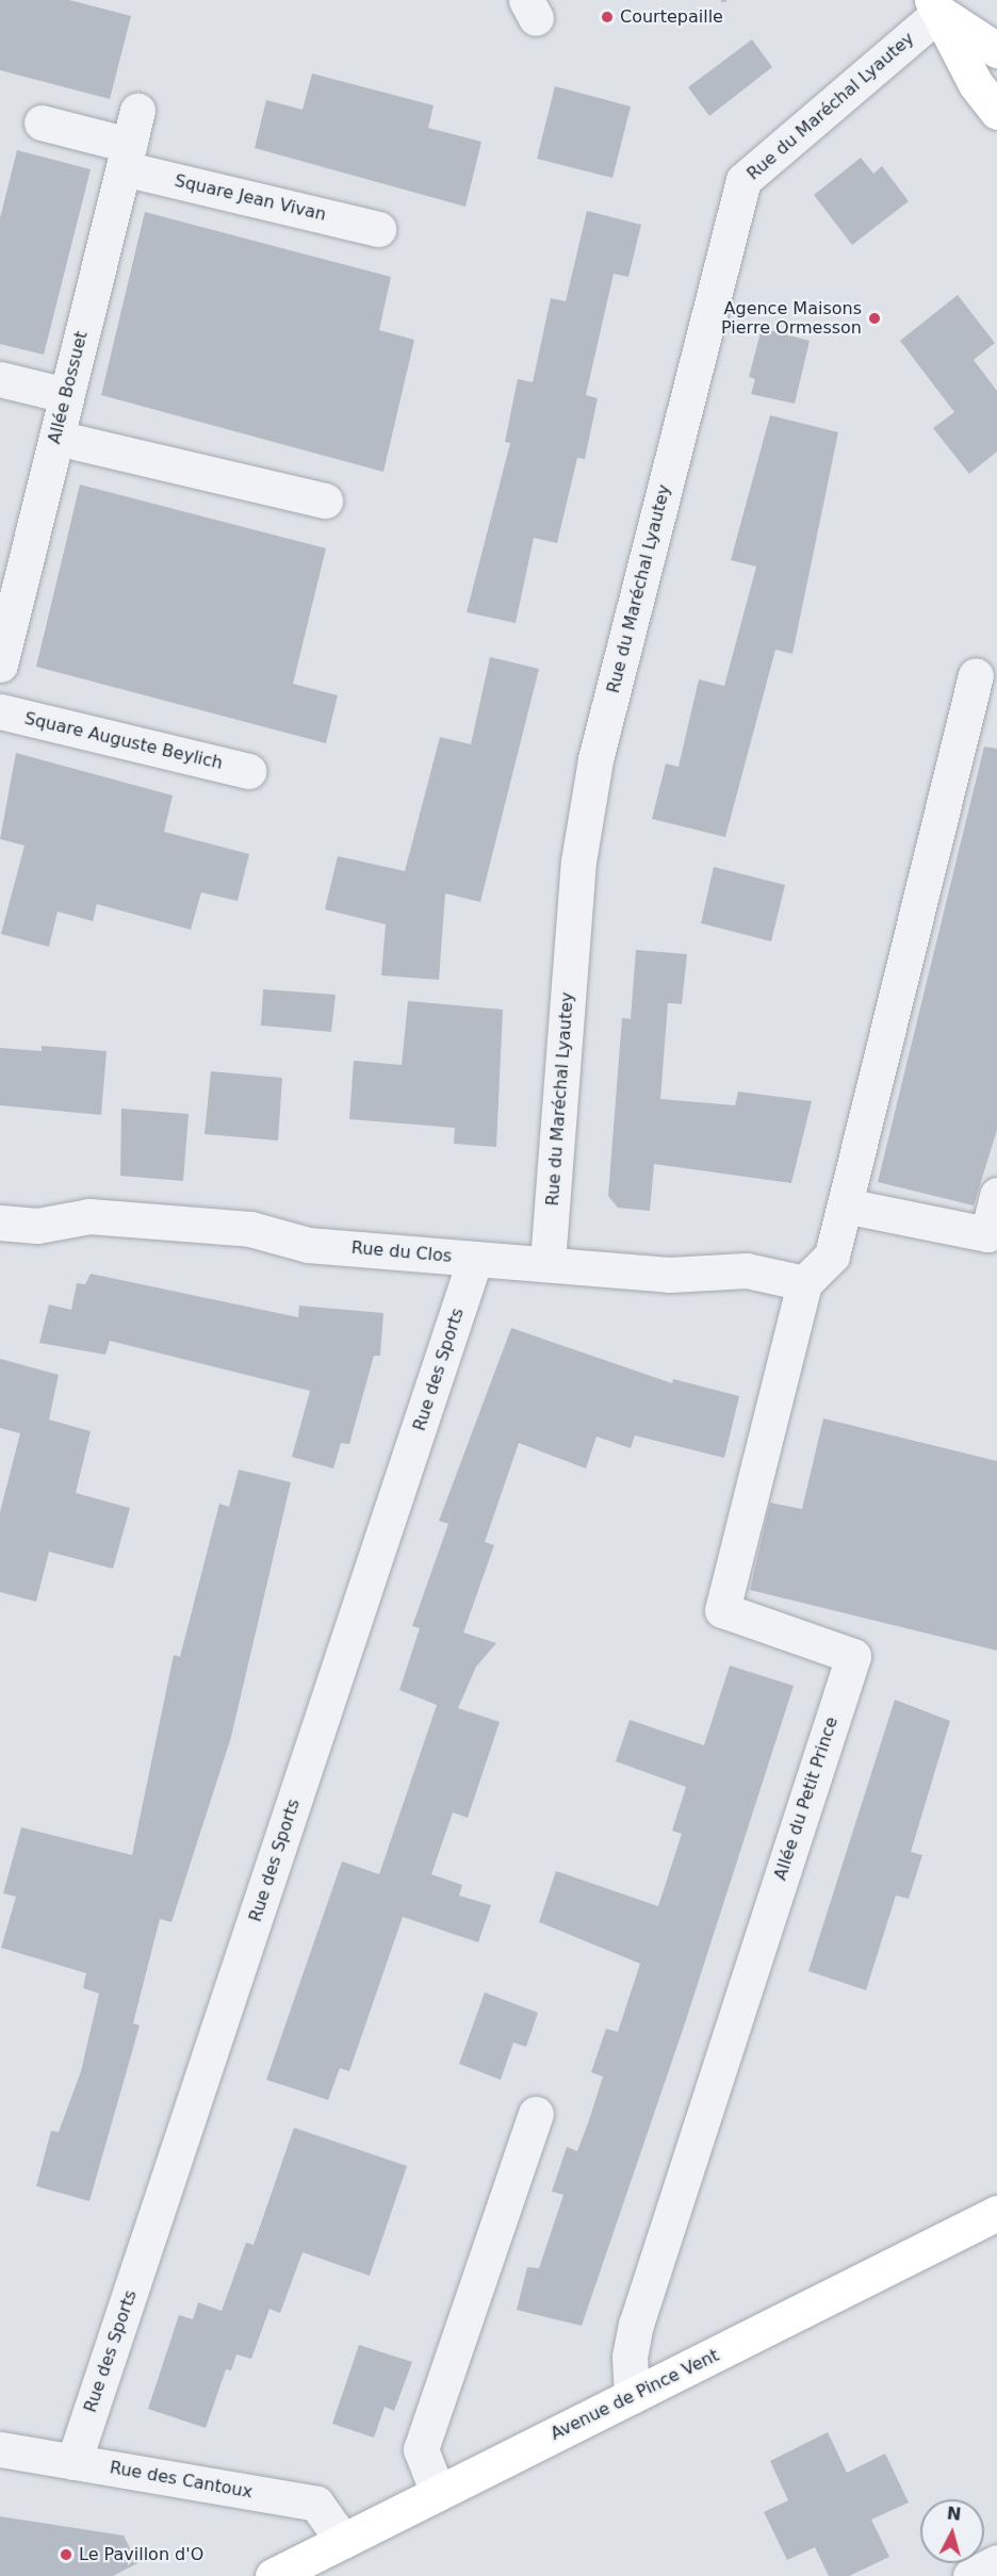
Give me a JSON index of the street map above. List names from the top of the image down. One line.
{"streets":{"main road":["Avenue de Pince Vent"],"street":["Rue du Maréchal Lyautey","Square Jean Vivan","Allée Bossuet","Square Auguste Beylich","Rue du Clos","Rue des Sports","Allée du Petit Prince","Rue des Cantoux"]},"crossings":[["Rue du Maréchal Lyautey","Rue du Clos"],["Square Jean Vivan","Allée Bossuet"],["Rue du Clos","Rue des Sports"],["Rue du Clos","Allée du Petit Prince"],["Rue des Sports","Rue des Cantoux"],["Allée du Petit Prince","Avenue de Pince Vent"],["Avenue de Pince Vent","Rue des Cantoux"]],"places":["Courtepaille","Agence Maisons Pierre Ormesson","Le Pavillon d'O"],"north":"top"}
